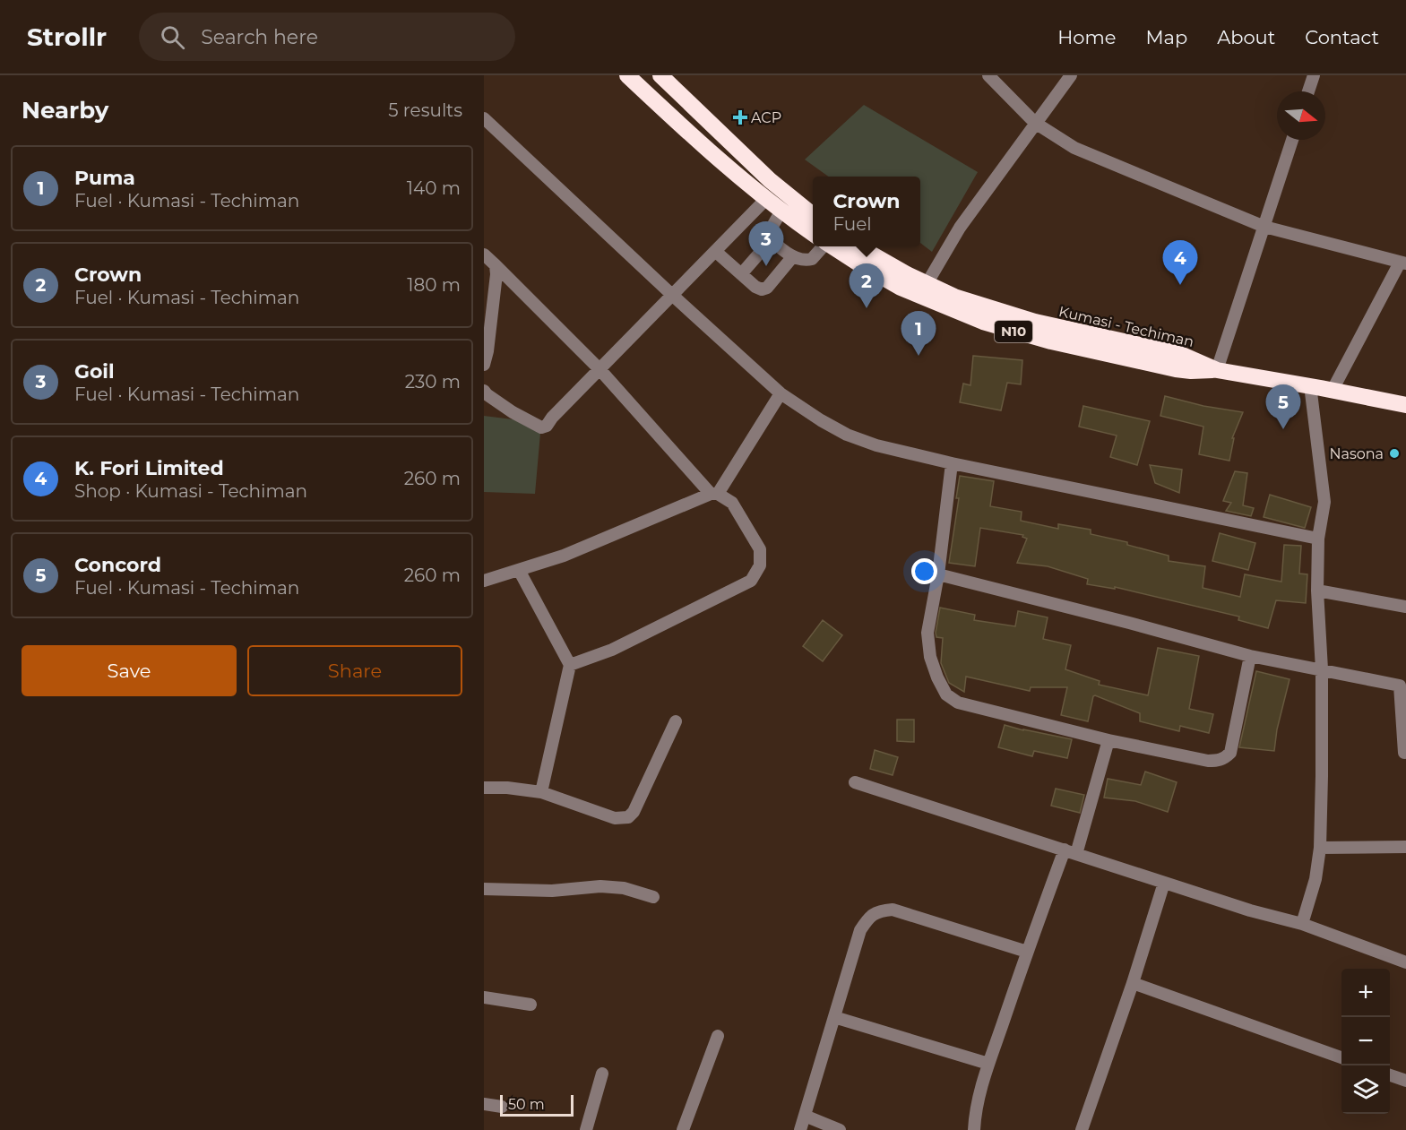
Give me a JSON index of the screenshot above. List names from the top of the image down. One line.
{"streets":{"highway":["Kumasi - Techiman","N10"]},"crossings":[["Kumasi - Techiman","N10"]],"places":{"health":["ACP"],"other":["Nasona"]},"scale_bar":"50 m","north":"right","page":{"header":"Strollr","search":"Search here","nav":["Home","Map","About","Contact"],"heading":["Nearby","5 results"],"list":[{"mark":"1","name":"Puma","note":"Fuel · Kumasi - Techiman","value":"140 m"},{"mark":"2","name":"Crown","note":"Fuel · Kumasi - Techiman","value":"180 m"},{"mark":"3","name":"Goil","note":"Fuel · Kumasi - Techiman","value":"230 m"},{"mark":"4","name":"K. Fori Limited","note":"Shop · Kumasi - Techiman","value":"260 m"},{"mark":"5","name":"Concord","note":"Fuel · Kumasi - Techiman","value":"260 m"}],"popup":["Crown","Fuel"],"pins":["3","4","2","1","5"],"buttons":["Save","Share"],"map_buttons":["+","−"],"scale":"50 m"}}
